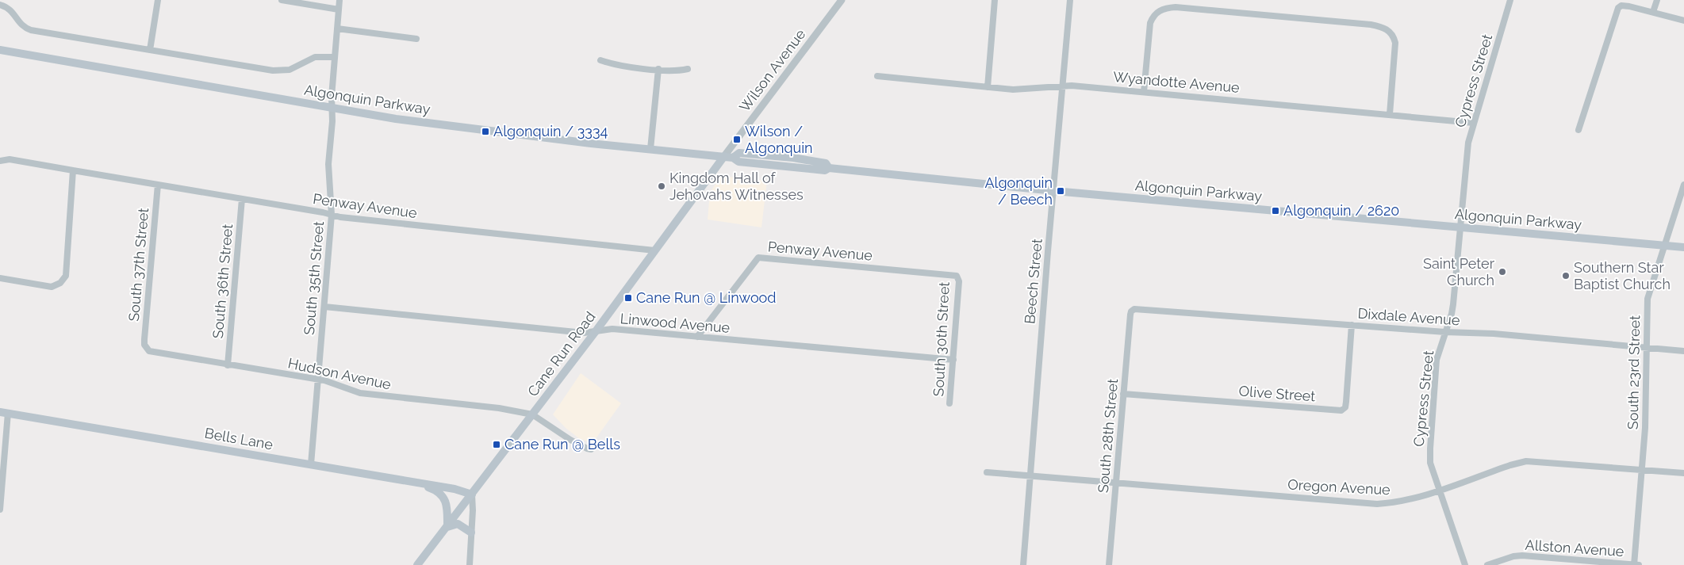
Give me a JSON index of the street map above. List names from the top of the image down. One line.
{"streets":{"main road":["Algonquin Parkway","Cane Run Road","Bells Lane"],"street":["Wilson Avenue","Cypress Street","Wyandotte Avenue","Penway Avenue","South 37th Street","South 35th Street","South 36th Street","Beech Street","Dixdale Avenue","Linwood Avenue","South 30th Street","South 23rd Street","Hudson Avenue","Olive Street","South 28th Street","Oregon Avenue","Allston Avenue"]},"crossings":[["Wilson Avenue","Algonquin Parkway"],["Wilson Avenue","Cane Run Road"],["Cypress Street","Wyandotte Avenue"],["Cypress Street","Algonquin Parkway"],["Cypress Street","Dixdale Avenue"],["Cypress Street","Oregon Avenue"],["Wyandotte Avenue","Beech Street"],["Algonquin Parkway","South 35th Street"],["Algonquin Parkway","Beech Street"],["Algonquin Parkway","Cane Run Road"],["Algonquin Parkway","South 23rd Street"],["Penway Avenue","South 37th Street"],["Penway Avenue","South 35th Street"],["Penway Avenue","South 36th Street"],["Penway Avenue","Linwood Avenue"],["Penway Avenue","South 30th Street"],["Penway Avenue","Cane Run Road"],["South 37th Street","Hudson Avenue"],["South 35th Street","Linwood Avenue"],["South 35th Street","Hudson Avenue"],["South 35th Street","Bells Lane"],["South 36th Street","Hudson Avenue"],["Beech Street","Oregon Avenue"],["Dixdale Avenue","South 23rd Street"],["Dixdale Avenue","Olive Street"],["Dixdale Avenue","South 28th Street"],["Linwood Avenue","South 30th Street"],["Linwood Avenue","Cane Run Road"],["Cane Run Road","Hudson Avenue"],["Cane Run Road","Bells Lane"],["South 23rd Street","Oregon Avenue"],["South 23rd Street","Allston Avenue"],["Olive Street","South 28th Street"],["South 28th Street","Oregon Avenue"]],"places":{"transit":["Algonquin / 3334","Wilson / Algonquin","Algonquin / Beech","Algonquin / 2620","Cane Run @ Linwood","Cane Run @ Bells"],"other":["Kingdom Hall of Jehovahs Witnesses","Saint Peter Church","Southern Star Baptist Church"]}}
